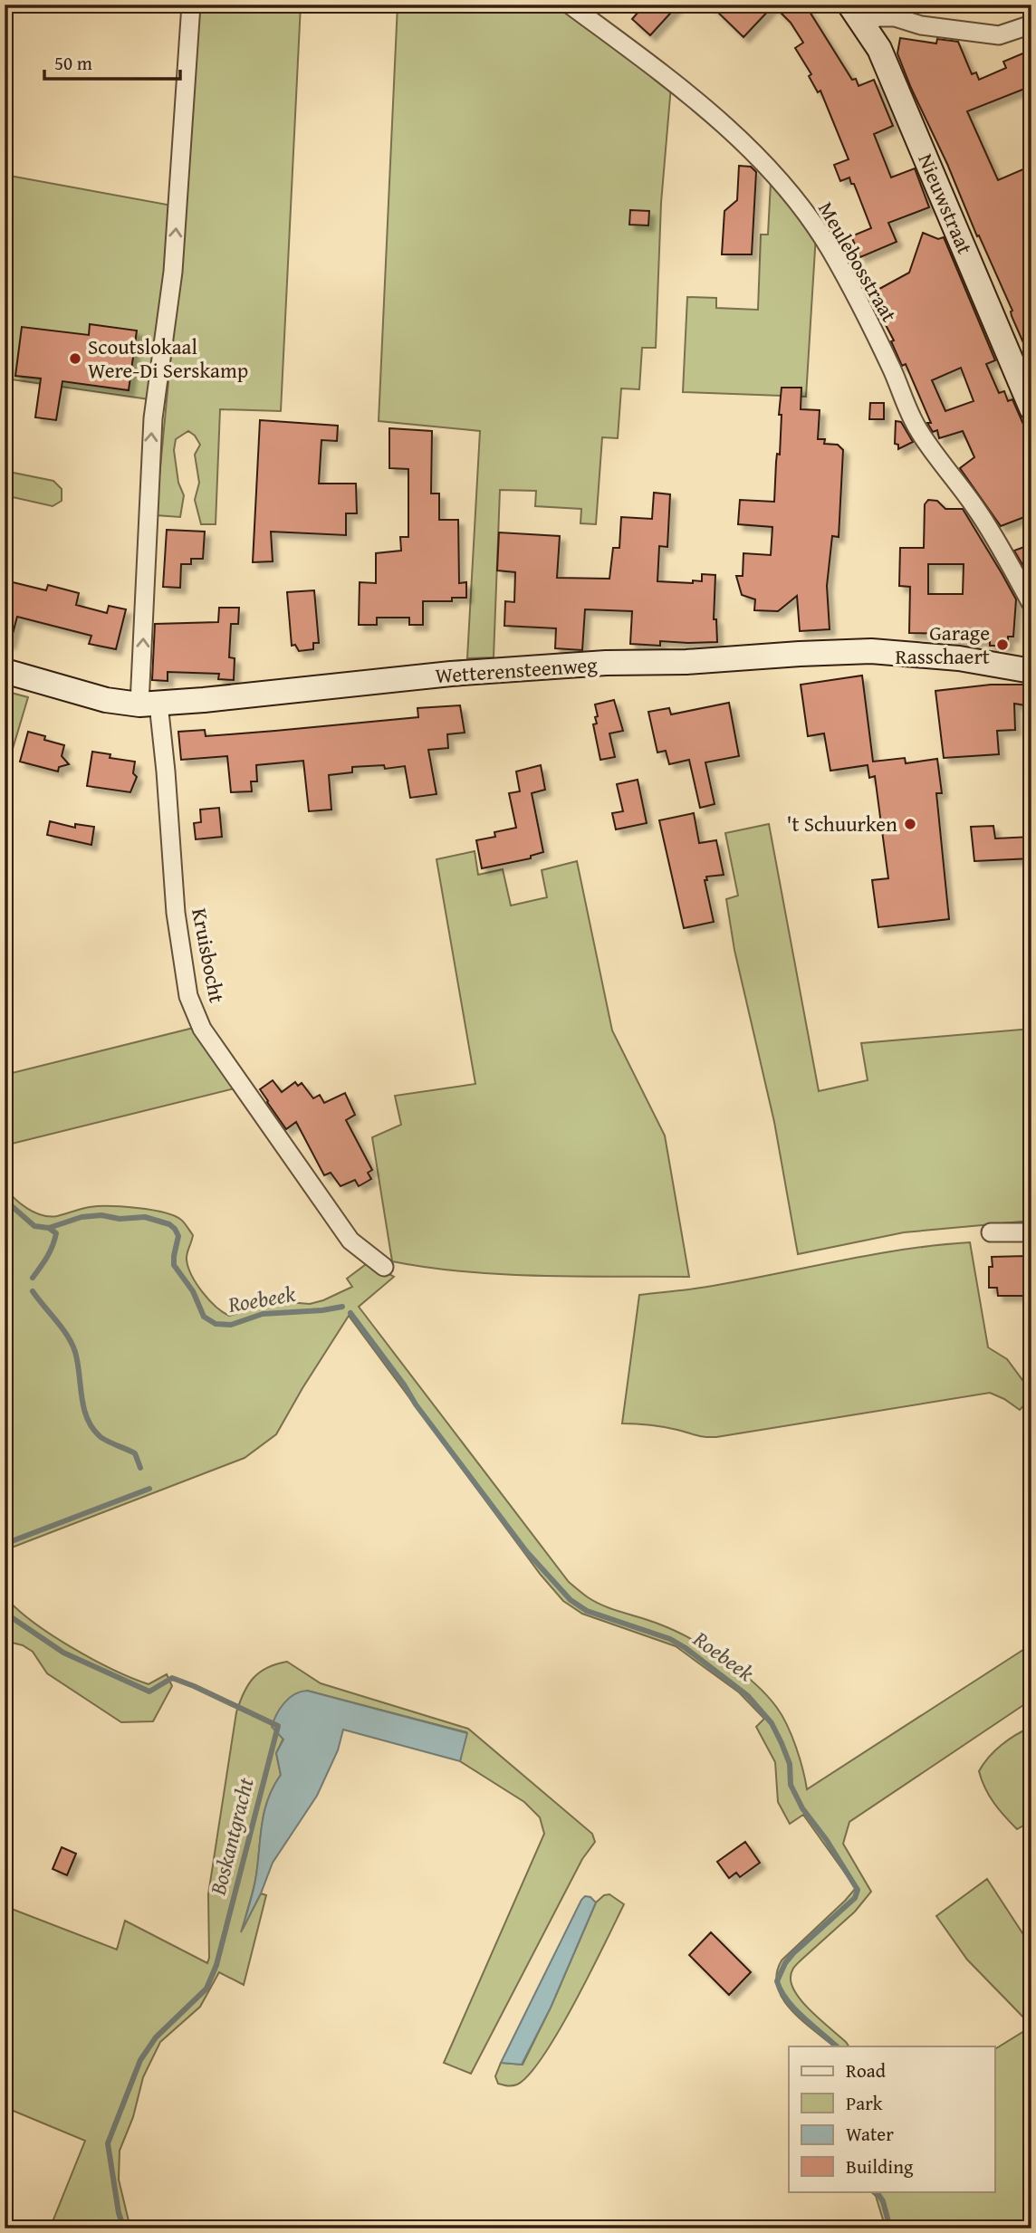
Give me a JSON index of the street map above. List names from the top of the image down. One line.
{"streets":{"street":["Nieuwstraat","Meulebosstraat","Wetterensteenweg","Kruisbocht"]},"crossings":[["Wetterensteenweg","Kruisbocht"]],"one_way":["Kruisbocht"],"water":["Roebeek","Boskantgracht"],"places":["Scoutslokaal Were-Di Serskamp","Garage Rasschaert","'t Schuurken"],"legend":["Road","Park","Water","Building"],"scale_bar":"50 m"}
